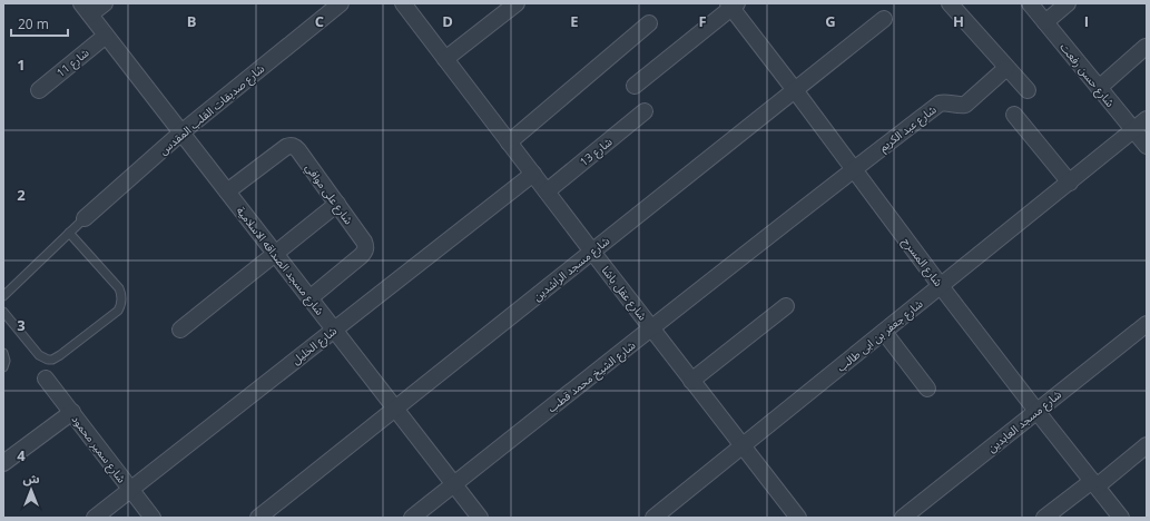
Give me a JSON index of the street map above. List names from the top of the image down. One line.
{"streets":{"street":["شارع 11","شارع حسن رفعت","شارع صديقات القلب المقدس","شارع عبد الكريم","شارع 13","شارع على موافي","شارع مسجد الصداقه الاسلامية","شارع المسرح","شارع مسجد الراشدين","شارع عقل باشا","شارع جعفر بن ابى طالب","شارع الخليل","شارع الشيخ محمد قطب","شارع مسجد العابدين","شارع سمير محمود"]},"crossings":[["شارع 11","شارع مسجد الصداقه الاسلامية"],["شارع حسن رفعت","شارع جعفر بن ابى طالب"],["شارع صديقات القلب المقدس","شارع مسجد الصداقه الاسلامية"],["شارع عبد الكريم","شارع المسرح"],["شارع عبد الكريم","شارع الشيخ محمد قطب"],["شارع 13","شارع عقل باشا"],["شارع على موافي","شارع مسجد الصداقه الاسلامية"],["شارع مسجد الصداقه الاسلامية","شارع مسجد الراشدين"],["شارع مسجد الصداقه الاسلامية","شارع الخليل"],["شارع مسجد الصداقه الاسلامية","شارع الشيخ محمد قطب"],["شارع المسرح","شارع مسجد الراشدين"],["شارع المسرح","شارع جعفر بن ابى طالب"],["شارع المسرح","شارع الشيخ محمد قطب"],["شارع المسرح","شارع مسجد العابدين"],["شارع مسجد الراشدين","شارع عقل باشا"],["شارع عقل باشا","شارع جعفر بن ابى طالب"],["شارع عقل باشا","شارع الخليل"],["شارع عقل باشا","شارع الشيخ محمد قطب"],["شارع الخليل","شارع سمير محمود"]],"scale_bar":"20 m","north":"top","grid":{"columns":["B","C","D","E","F","G","H","I"],"rows":["1","2","3","4"]}}
